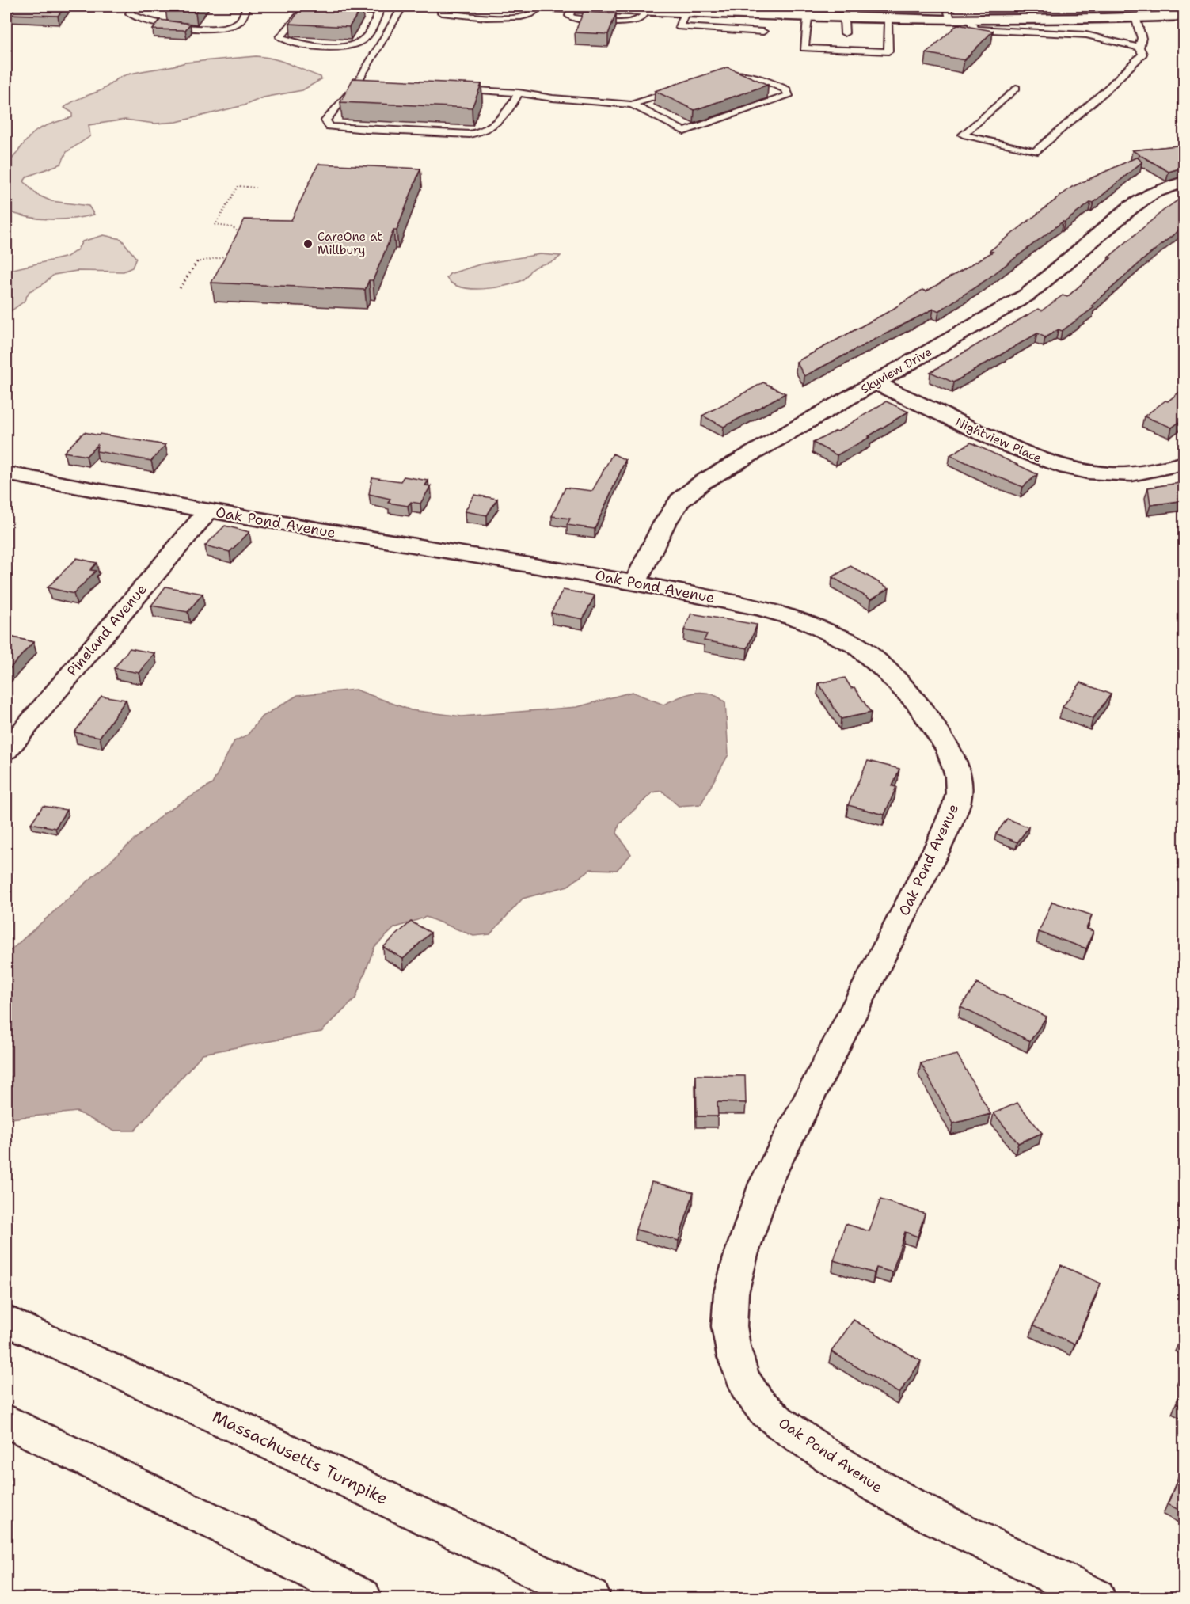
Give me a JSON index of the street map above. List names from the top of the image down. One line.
{"streets":{"main road":["Skyview Drive","Nightview Place","Oak Pond Avenue","Pineland Avenue","Massachusetts Turnpike"]},"crossings":[["Skyview Drive","Nightview Place"],["Skyview Drive","Oak Pond Avenue"],["Oak Pond Avenue","Pineland Avenue"]],"places":["CareOne at Millbury"]}
